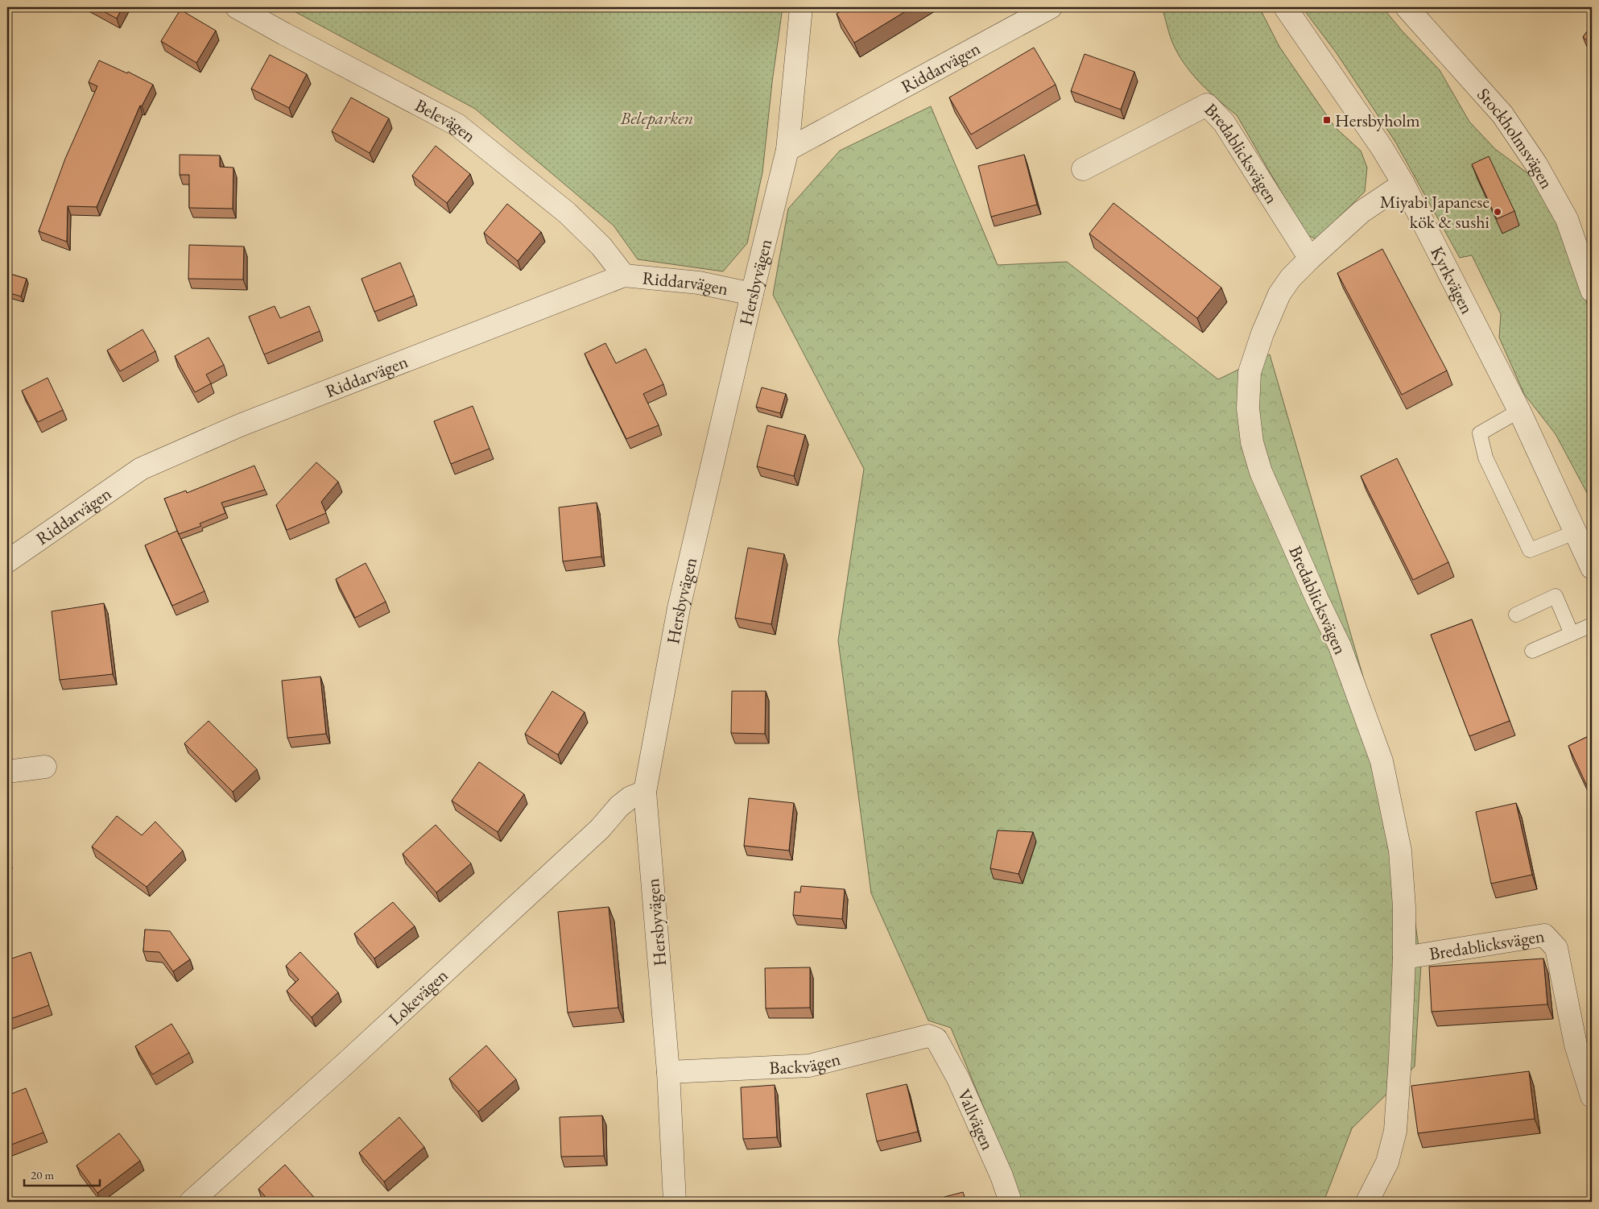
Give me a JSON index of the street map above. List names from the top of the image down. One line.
{"streets":{"street":["Riddarvägen","Belevägen","Stockholmsvägen","Bredablicksvägen","Kyrkvägen","Hersbyvägen","Lokevägen","Backvägen","Vallvägen"]},"crossings":[["Riddarvägen","Belevägen"],["Riddarvägen","Hersbyvägen"],["Bredablicksvägen","Kyrkvägen"],["Hersbyvägen","Lokevägen"],["Hersbyvägen","Backvägen"],["Backvägen","Vallvägen"]],"parks":["Beleparken"],"places":{"transit":["Hersbyholm"],"other":["Miyabi Japanese kök & sushi"]},"scale_bar":"20 m"}
